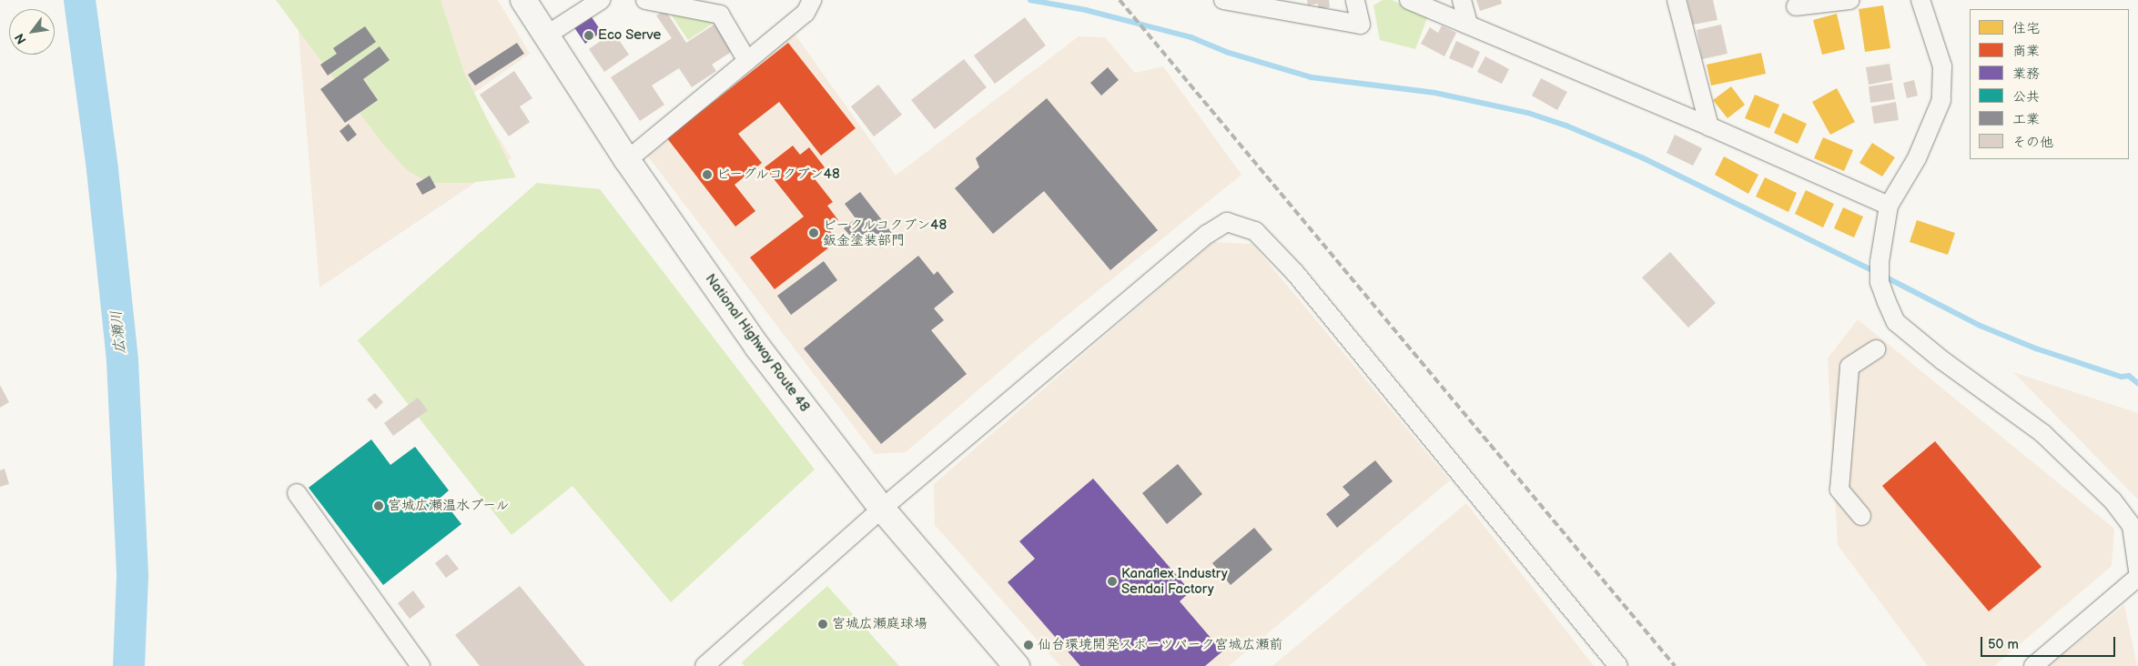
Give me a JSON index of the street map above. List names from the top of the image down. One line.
{"streets":{"highway":["National Highway Route 48"]},"water":["広瀬川"],"places":["Eco Serve","ビーグルコクブン48","ビークルコクブン48 鈑金塗装部門","宮城広瀬温水プール","Kanaflex Industry Sendai Factory","宮城広瀬庭球場","仙台環境開発スポーツパーク宮城広瀬前"],"legend":["住宅","商業","業務","公共","工業","その他"],"scale_bar":"50 m","north":"bottom left"}
